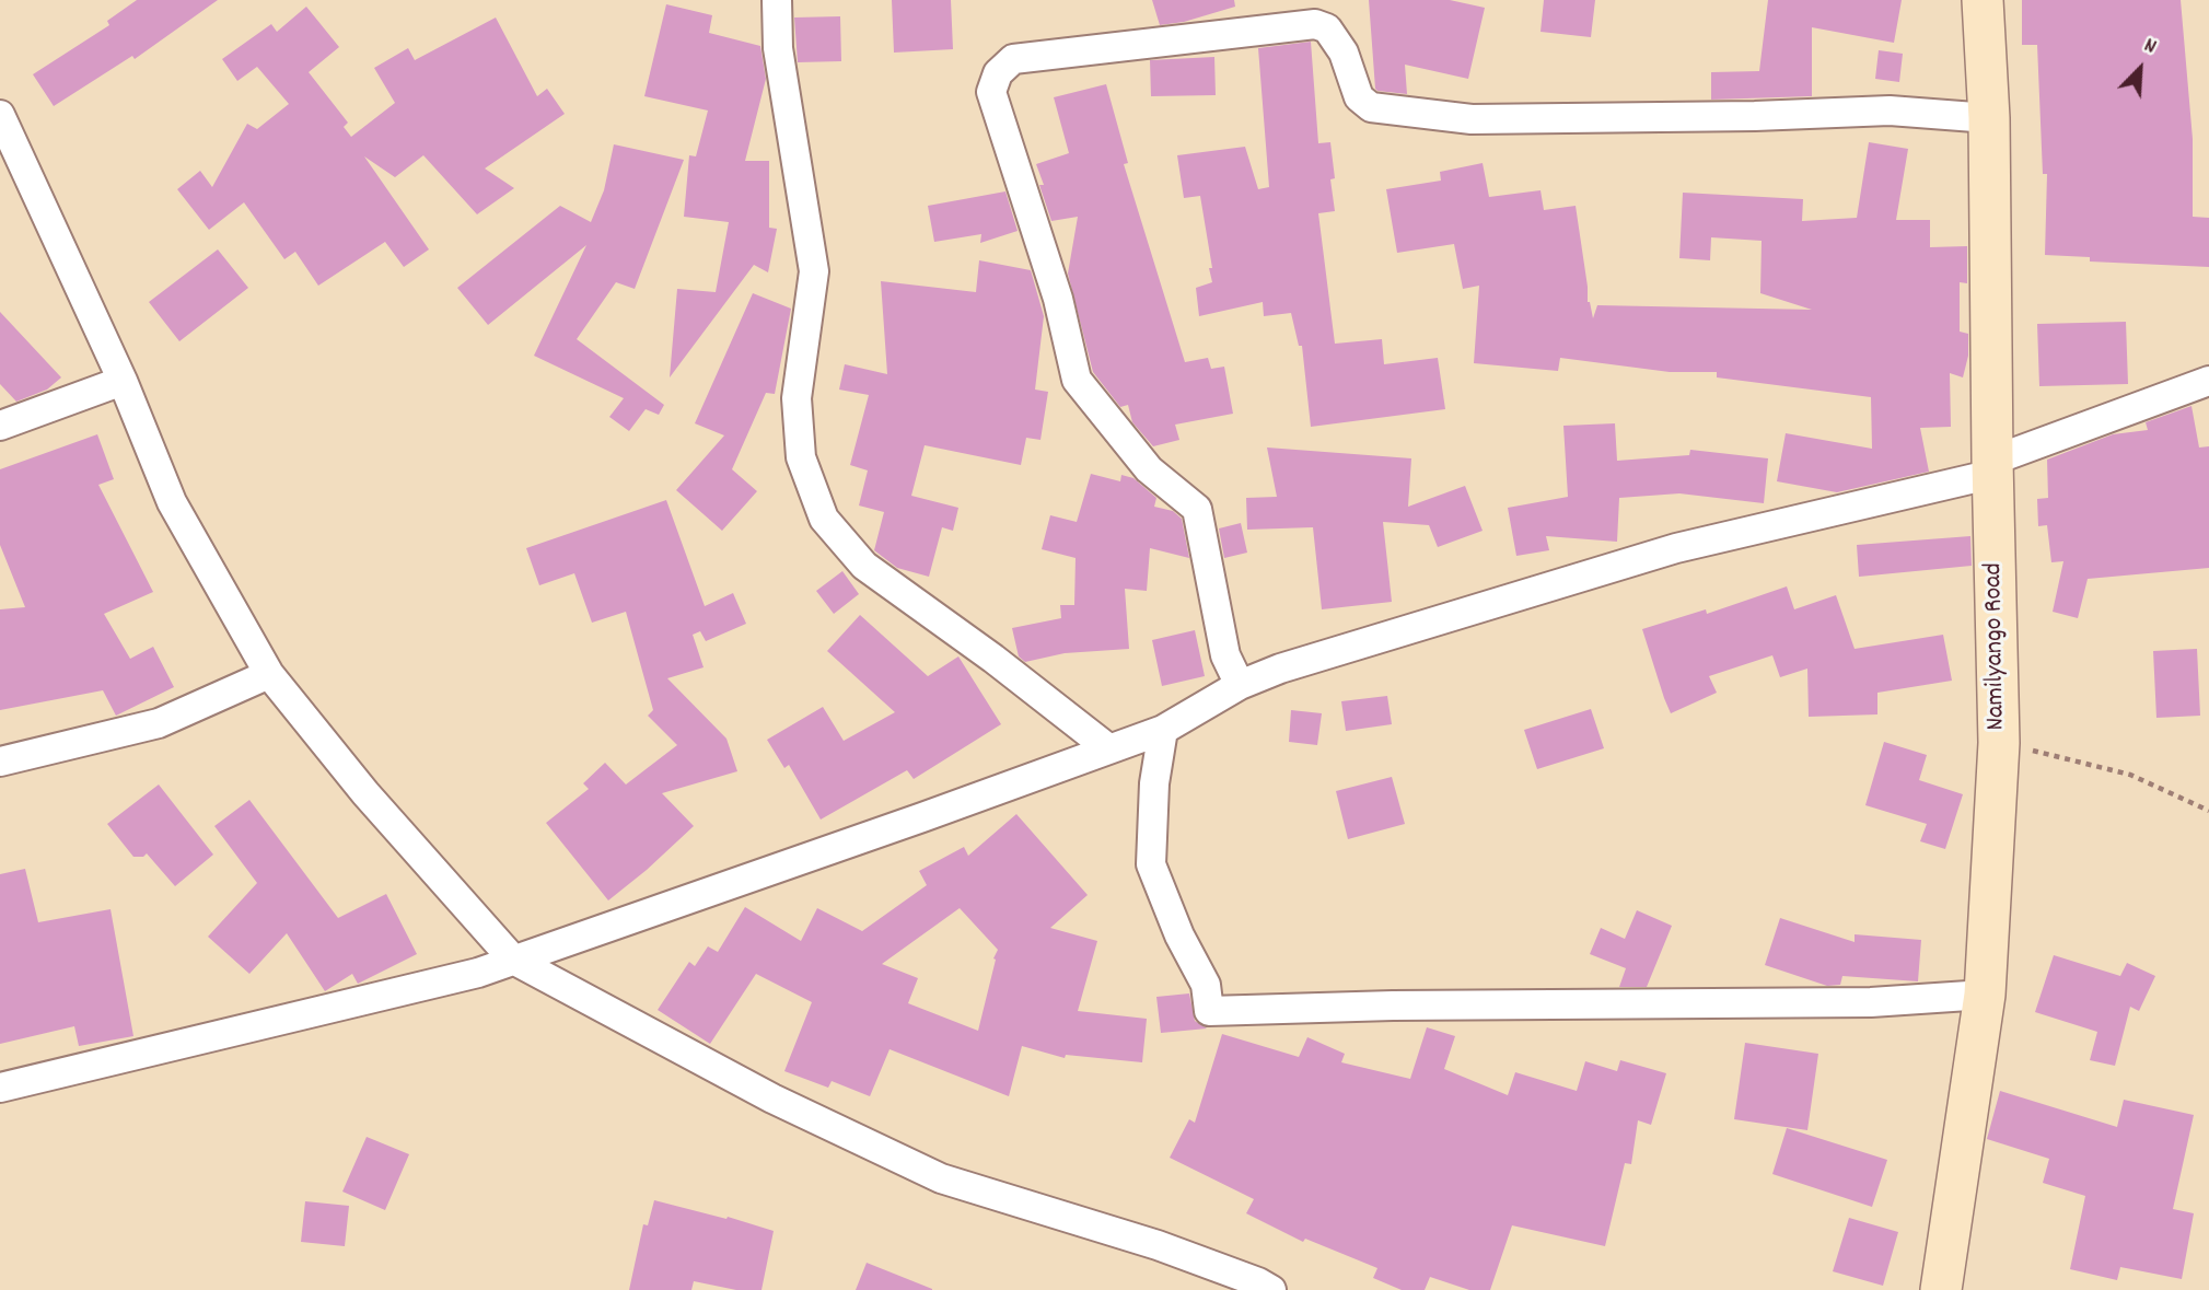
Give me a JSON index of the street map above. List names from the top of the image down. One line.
{"streets":{"main road":["Namilyango Road"]},"north":"top right"}
